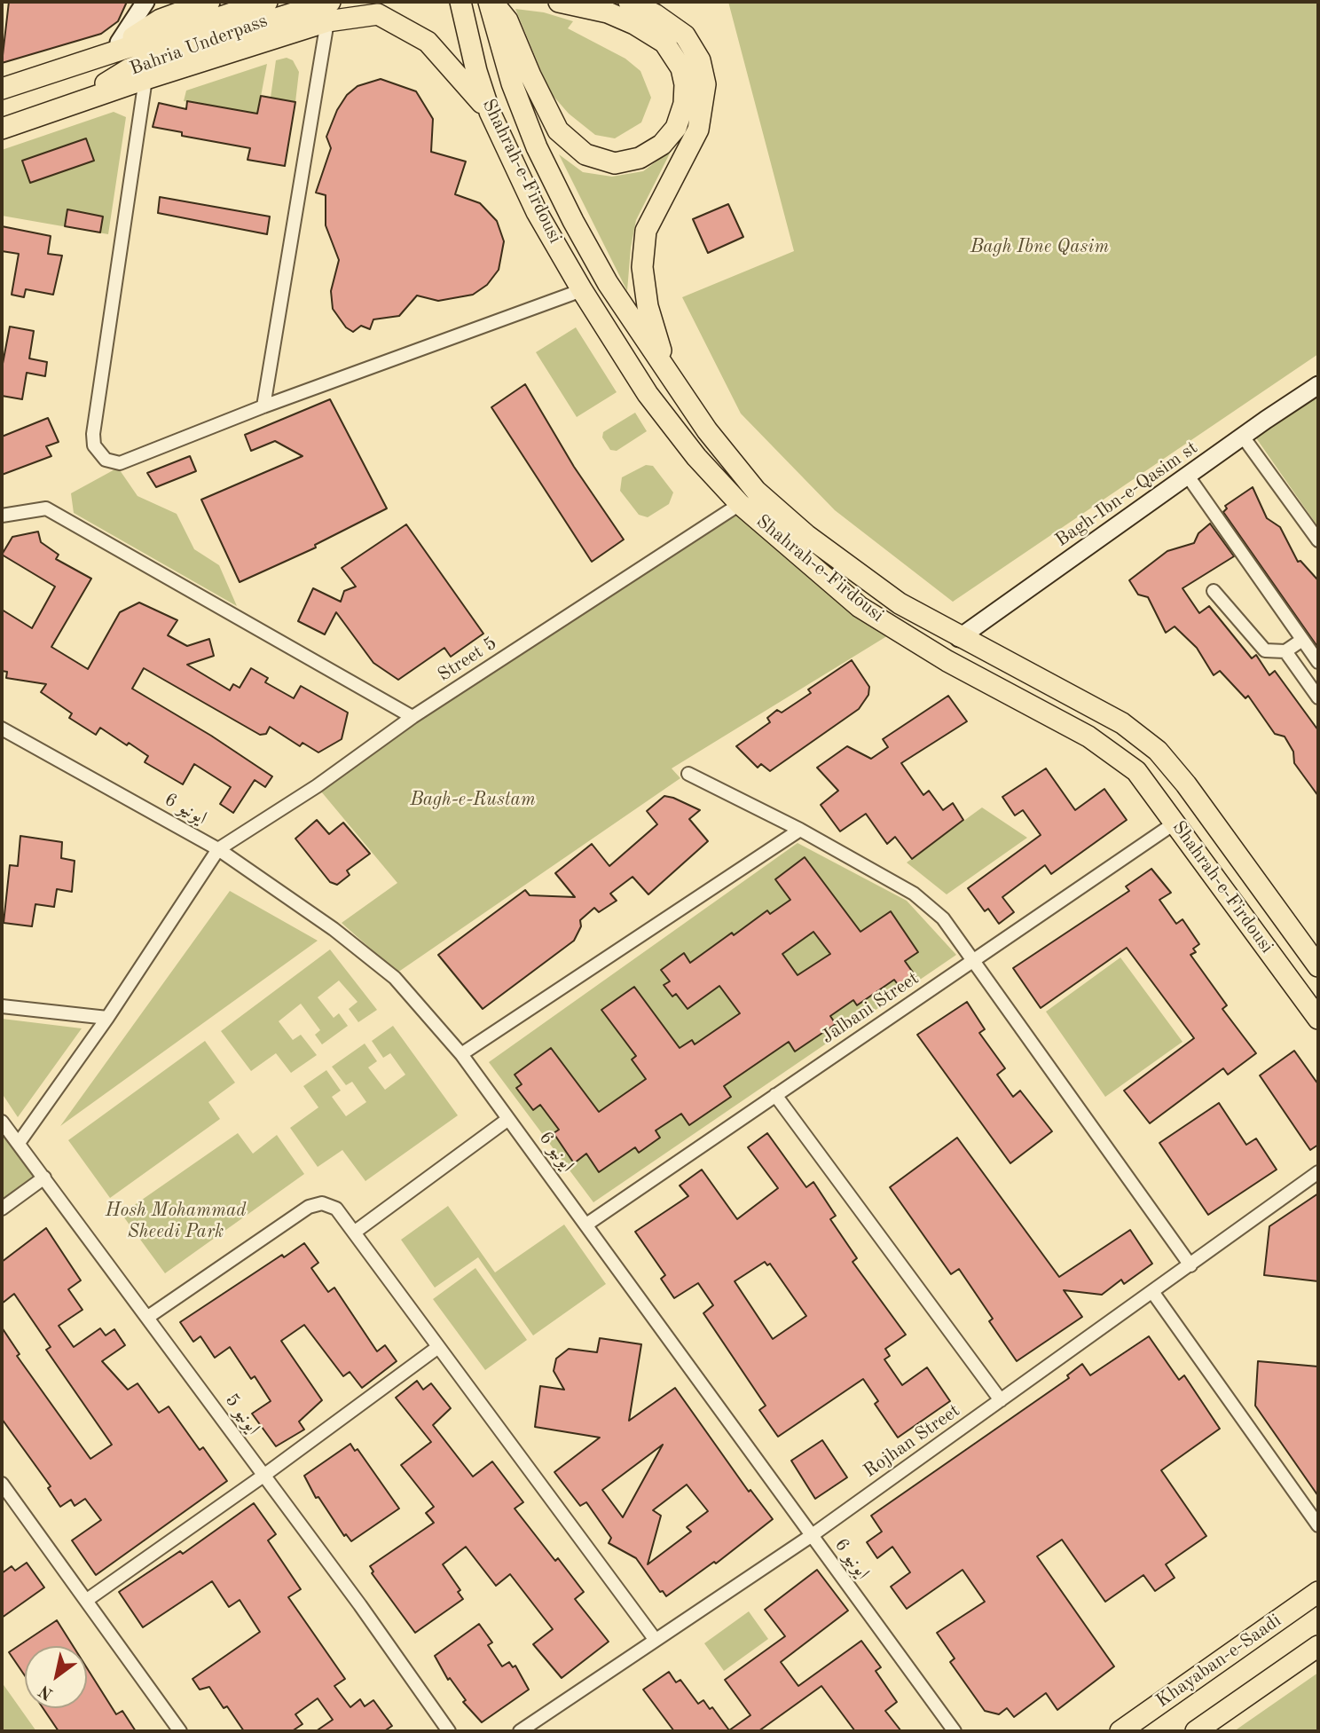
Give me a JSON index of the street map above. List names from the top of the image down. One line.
{"streets":{"main road":["Bahria Underpass","Shahrah-e-Firdousi","Khayaban-e-Saadi"],"street":["Bagh-Ibn-e-Qasim st","Street 5","ایونیو 6","Jalbani Street","ایونیو 5","Rojhan Street"]},"crossings":[["Shahrah-e-Firdousi","Bagh-Ibn-e-Qasim st"],["Shahrah-e-Firdousi","Street 5"],["Shahrah-e-Firdousi","Jalbani Street"],["Street 5","ایونیو 6"],["ایونیو 6","Jalbani Street"],["ایونیو 6","Rojhan Street"]],"parks":["Bagh Ibne Qasim","Bagh-e-Rustam","Hosh Mohammad Sheedi Park"],"north":"bottom left"}
